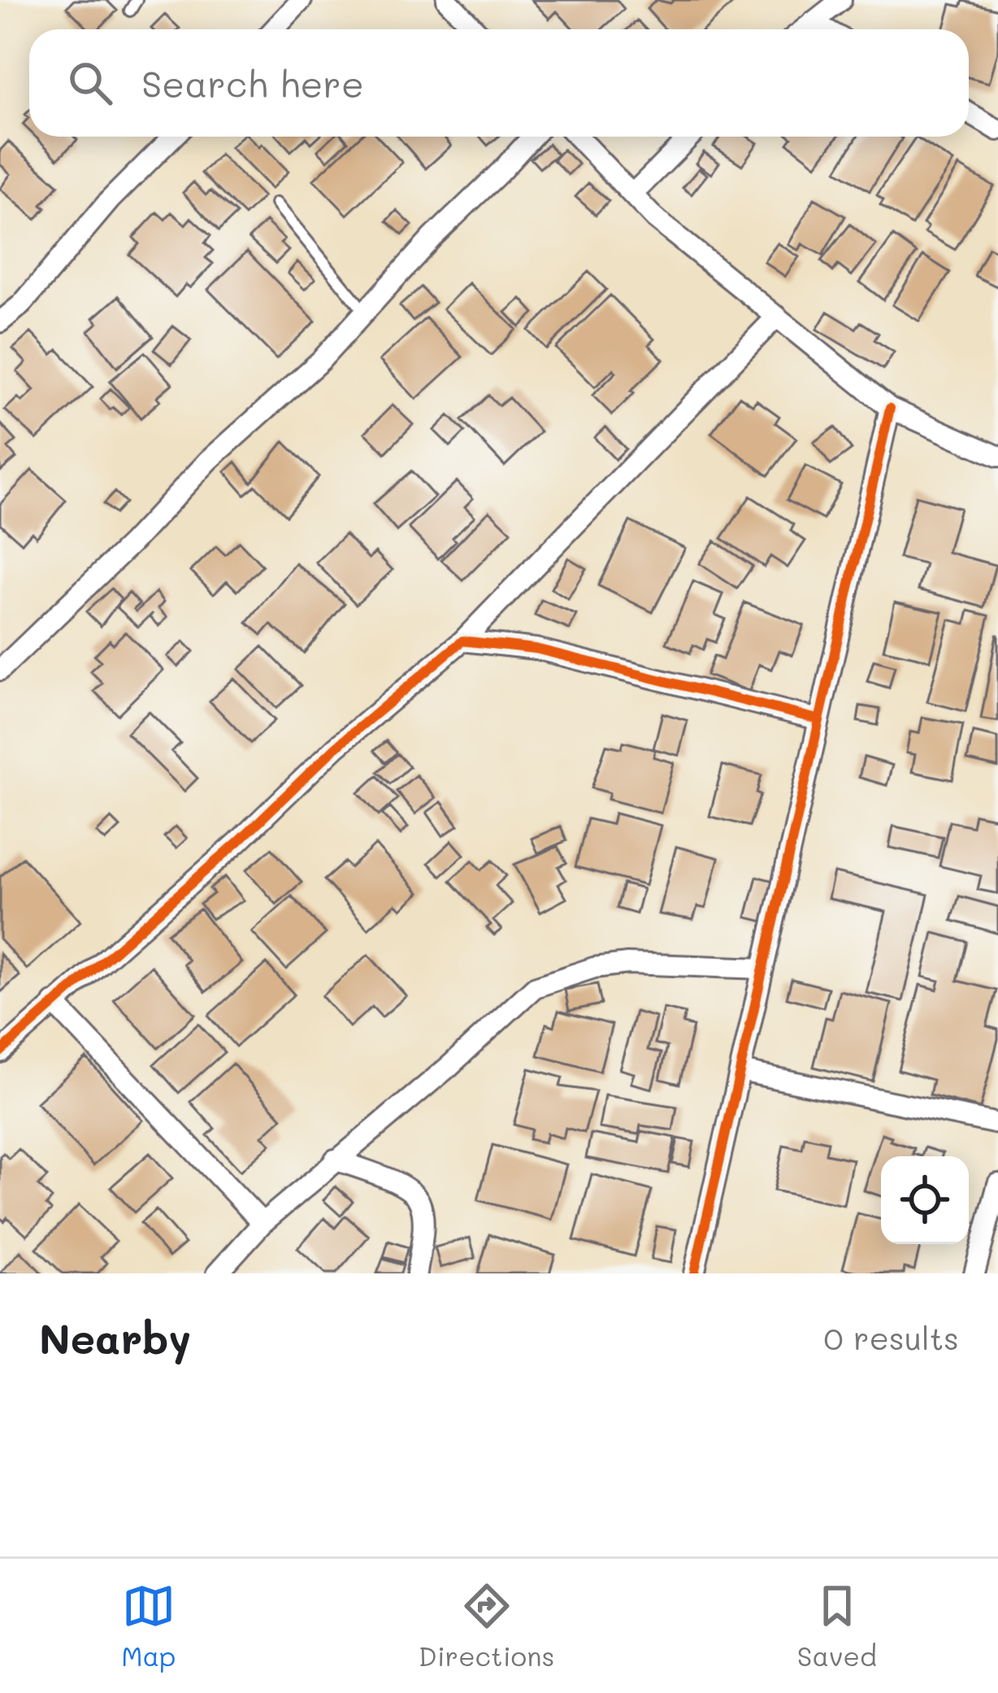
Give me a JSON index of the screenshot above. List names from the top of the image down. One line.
{"page":{"search":"Search here","heading":["Nearby","0 results"],"nav":["Map","Directions","Saved"]}}
